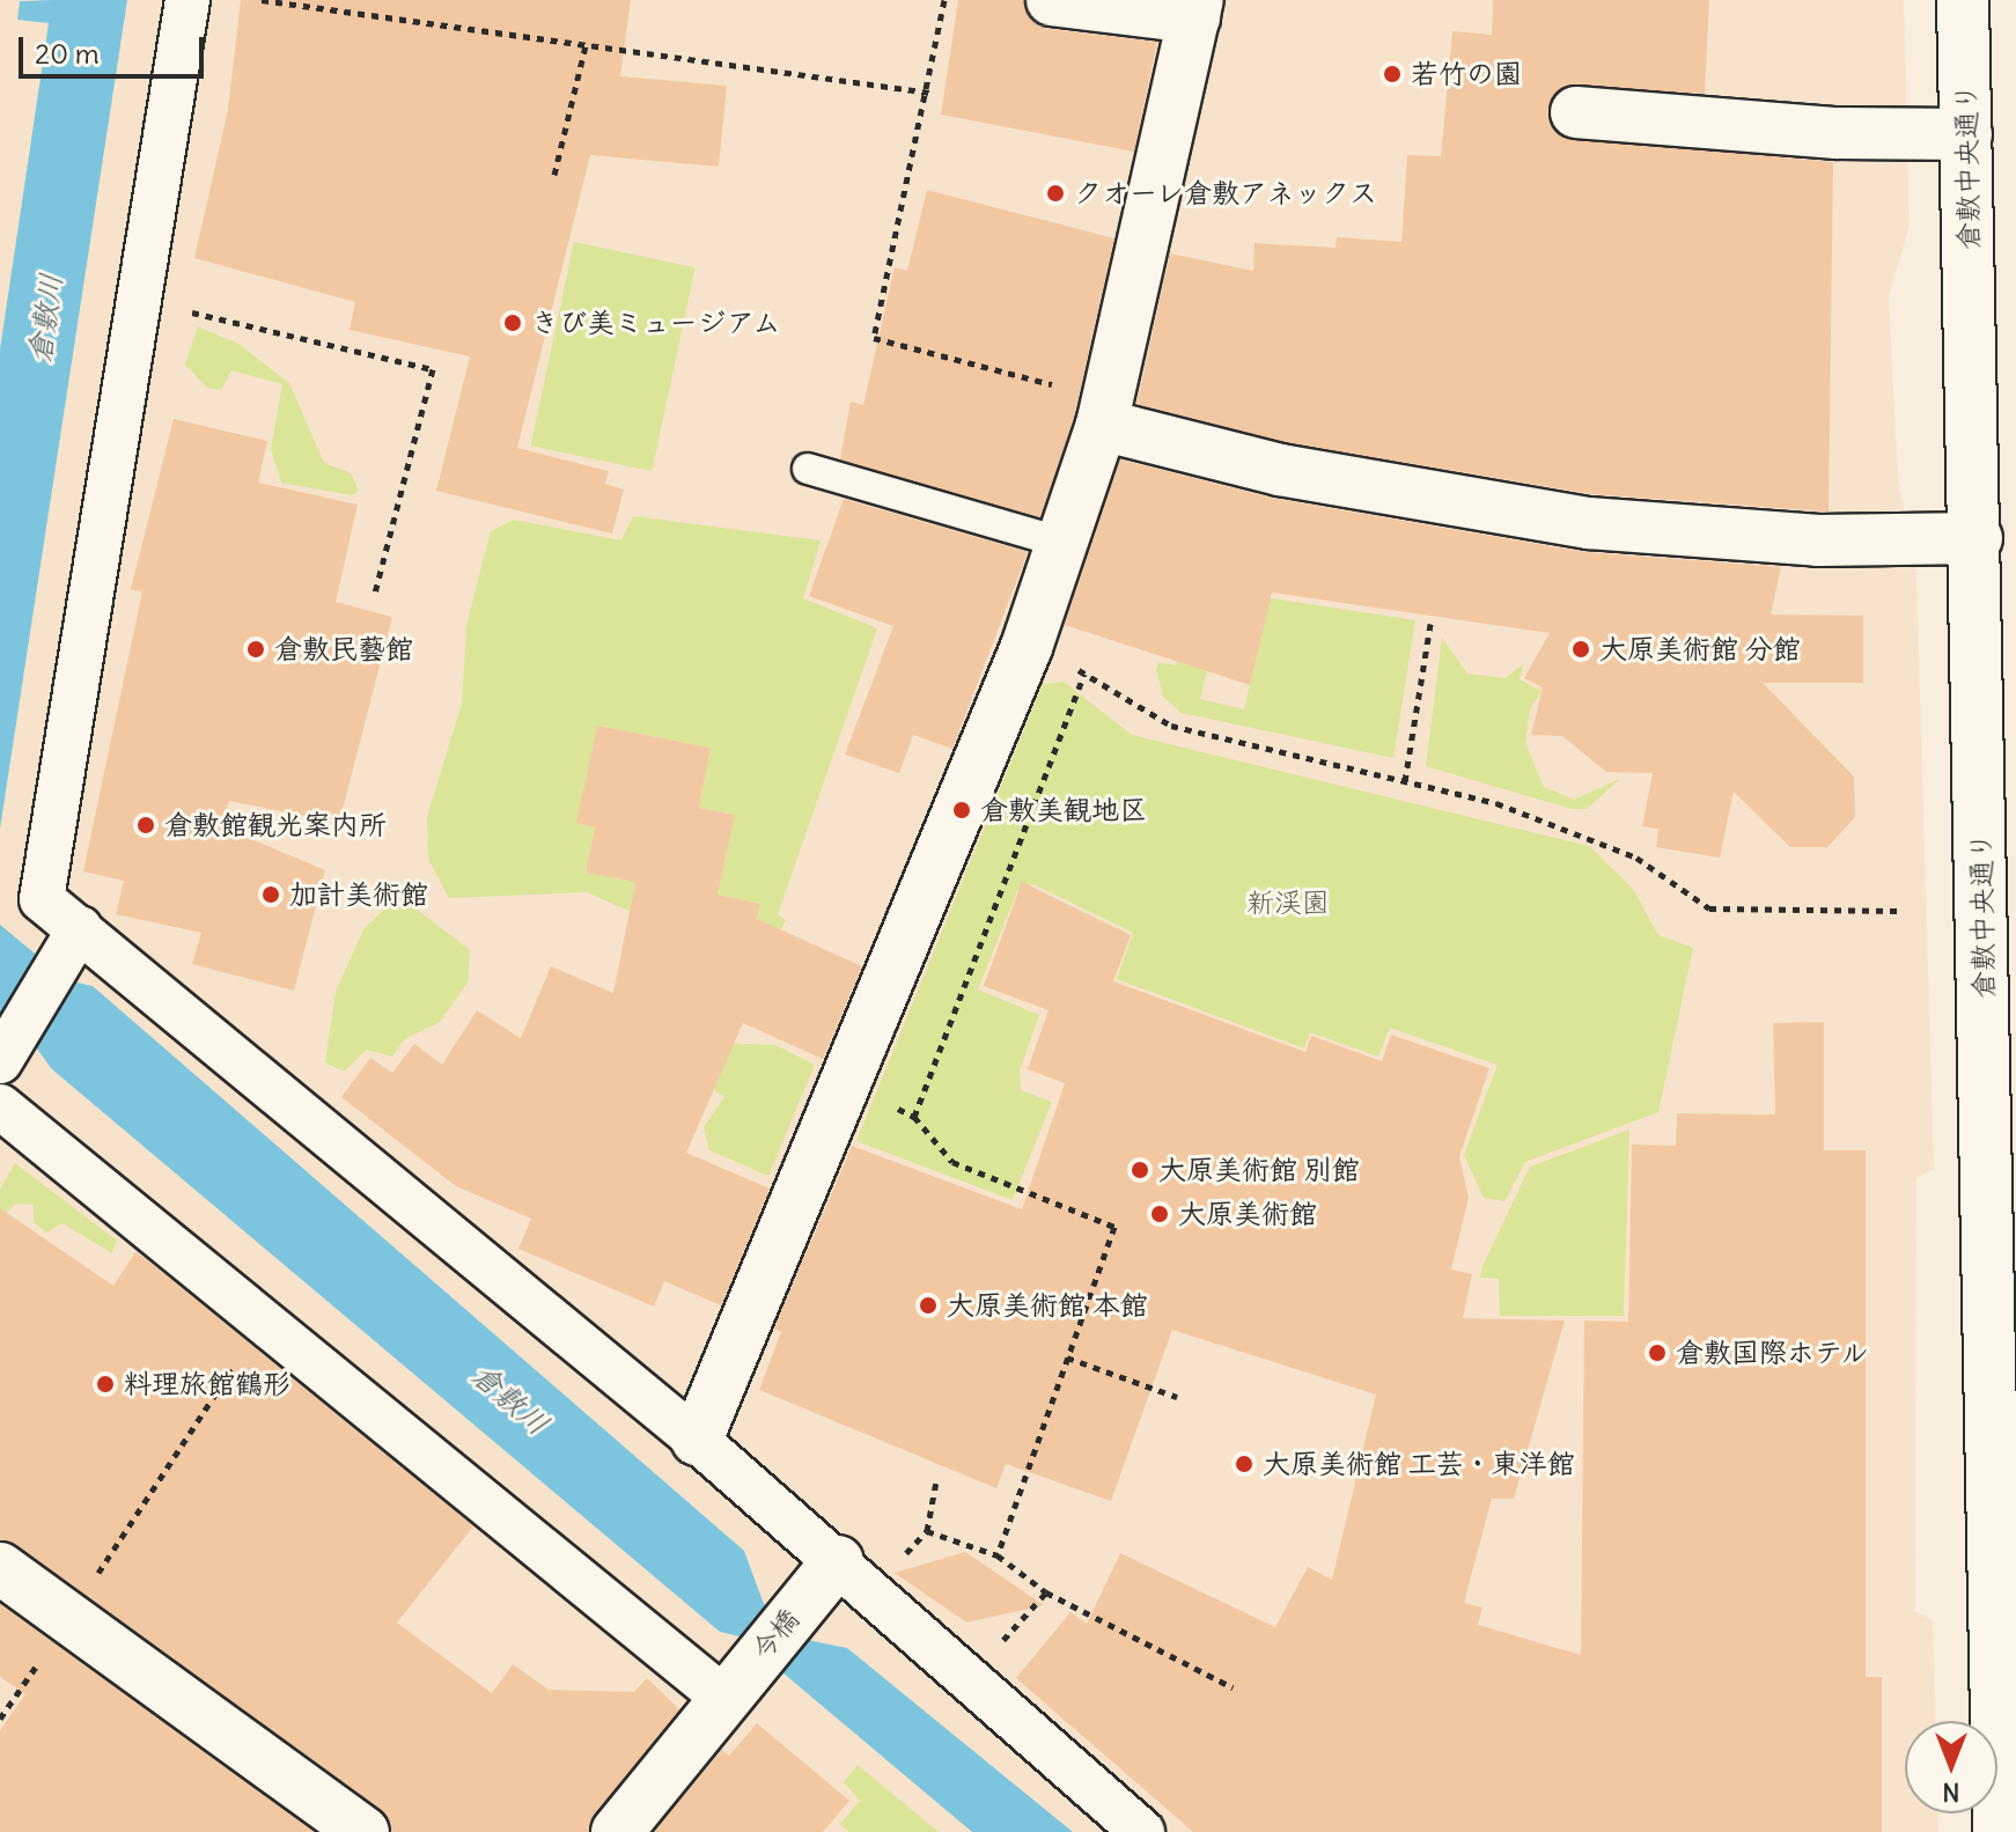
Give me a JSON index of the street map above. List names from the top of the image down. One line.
{"streets":{"street":["倉敷中央通り","今橋"]},"water":["倉敷川"],"parks":["新渓園"],"places":["若竹の園","クオーレ倉敷アネックス","きび美ミュージアム","倉敷民藝館","大原美術館 分館","倉敷美観地区","倉敷館観光案内所","加計美術館","大原美術館 別館","大原美術館","大原美術館 本館","倉敷国際ホテル","料理旅館鶴形","大原美術館 工芸・東洋館"],"scale_bar":"20 m","north":"bottom"}
